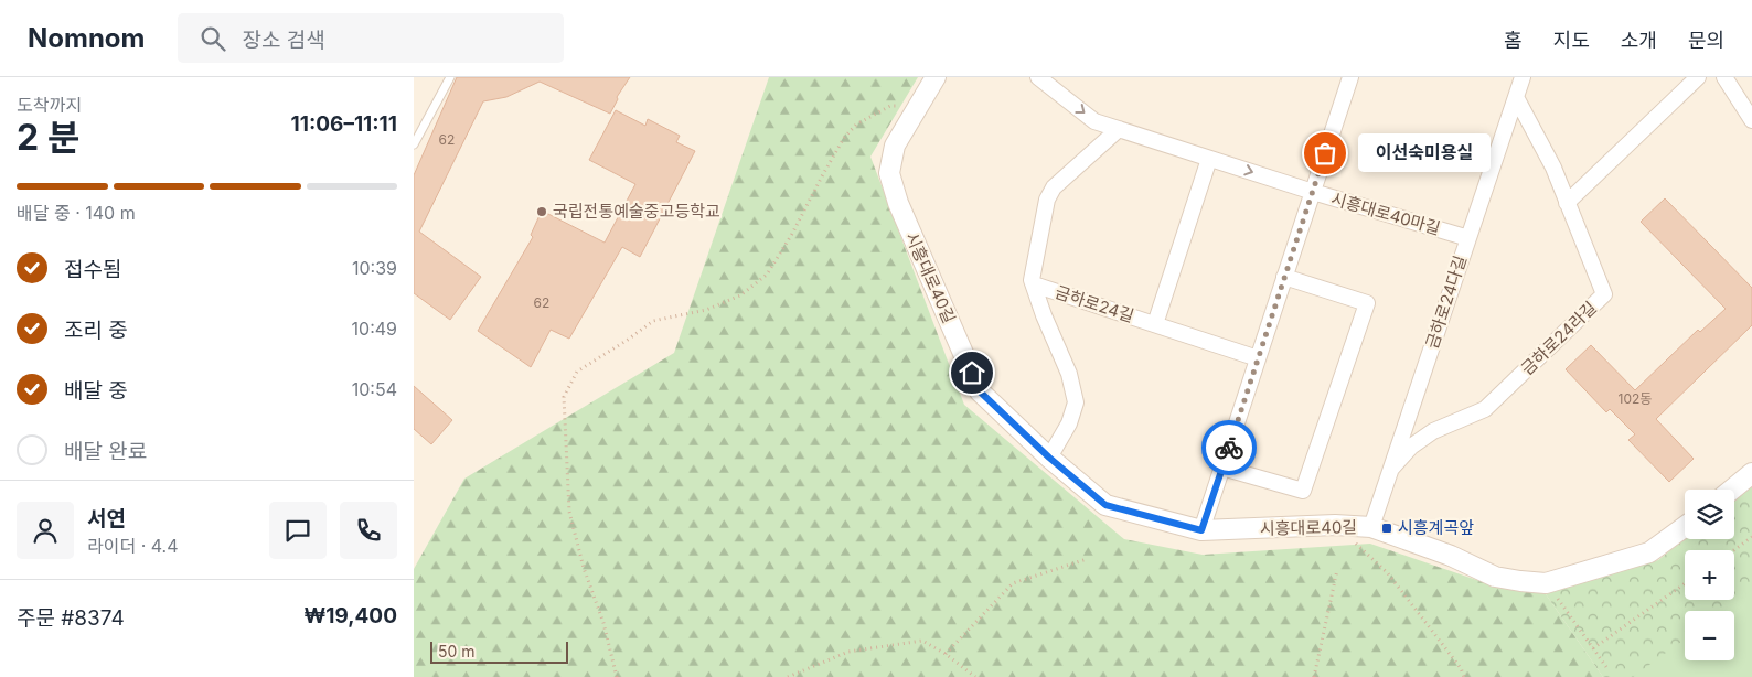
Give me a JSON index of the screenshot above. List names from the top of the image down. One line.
{"streets":{"street":["시흥대로40마길","시흥대로40길","금하로24다길","금하로24길","금하로24라길"]},"crossings":[["시흥대로40마길","금하로24다길"],["시흥대로40마길","금하로24길"],["시흥대로40길","금하로24다길"],["금하로24다길","금하로24라길"]],"one_way":["시흥대로40마길"],"places":{"other":["이선숙미용실","국립전통예술중고등학교"],"transit":["시흥계곡앞"]},"house_numbers":["62","62","102동"],"scale_bar":"50 m","page":{"header":"Nomnom","search":"장소 검색","nav":["홈","지도","소개","문의"],"heading":["2 분","도착까지","11:06–11:11"],"panel":["서연","라이더 · 4.4","주문 #8374","₩19,400"],"bubble":"이선숙미용실","bar":"배달 중 · 140 m","list":[["접수됨","10:39"],["조리 중","10:49"],["배달 중","10:54"],"배달 완료"],"map_buttons":["+","−"],"scale":"50 m"}}
